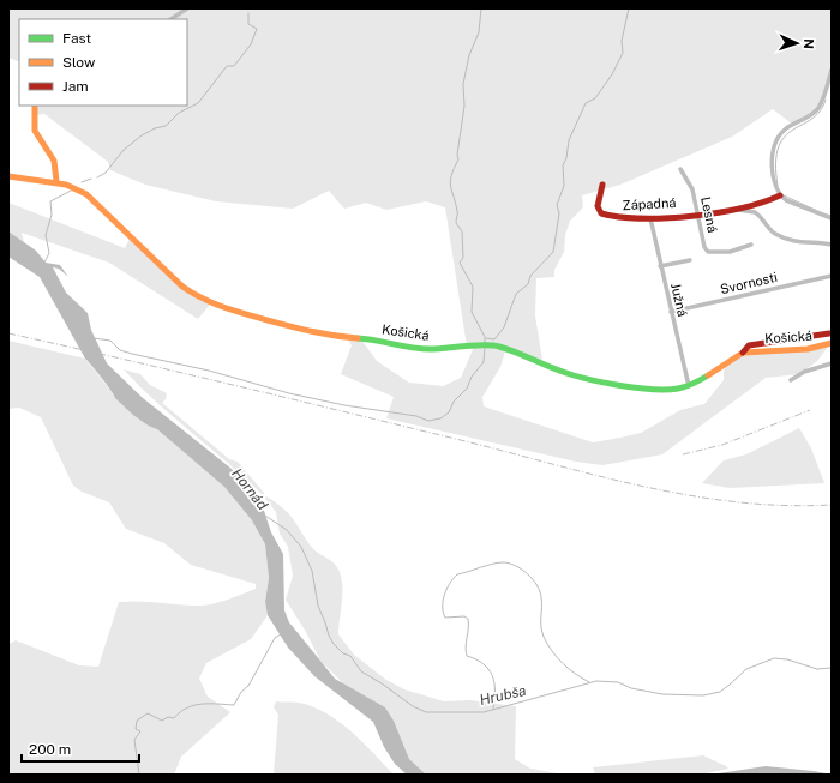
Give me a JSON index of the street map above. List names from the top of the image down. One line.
{"streets":{"street":["Západná","Lesná","Svornosti","Južná","Košická"]},"crossings":[["Západná","Lesná"],["Západná","Južná"],["Svornosti","Južná"],["Južná","Košická"]],"water":["Hornád","Hrubša"],"legend":["Fast","Slow","Jam"],"scale_bar":"200 m","north":"right"}
